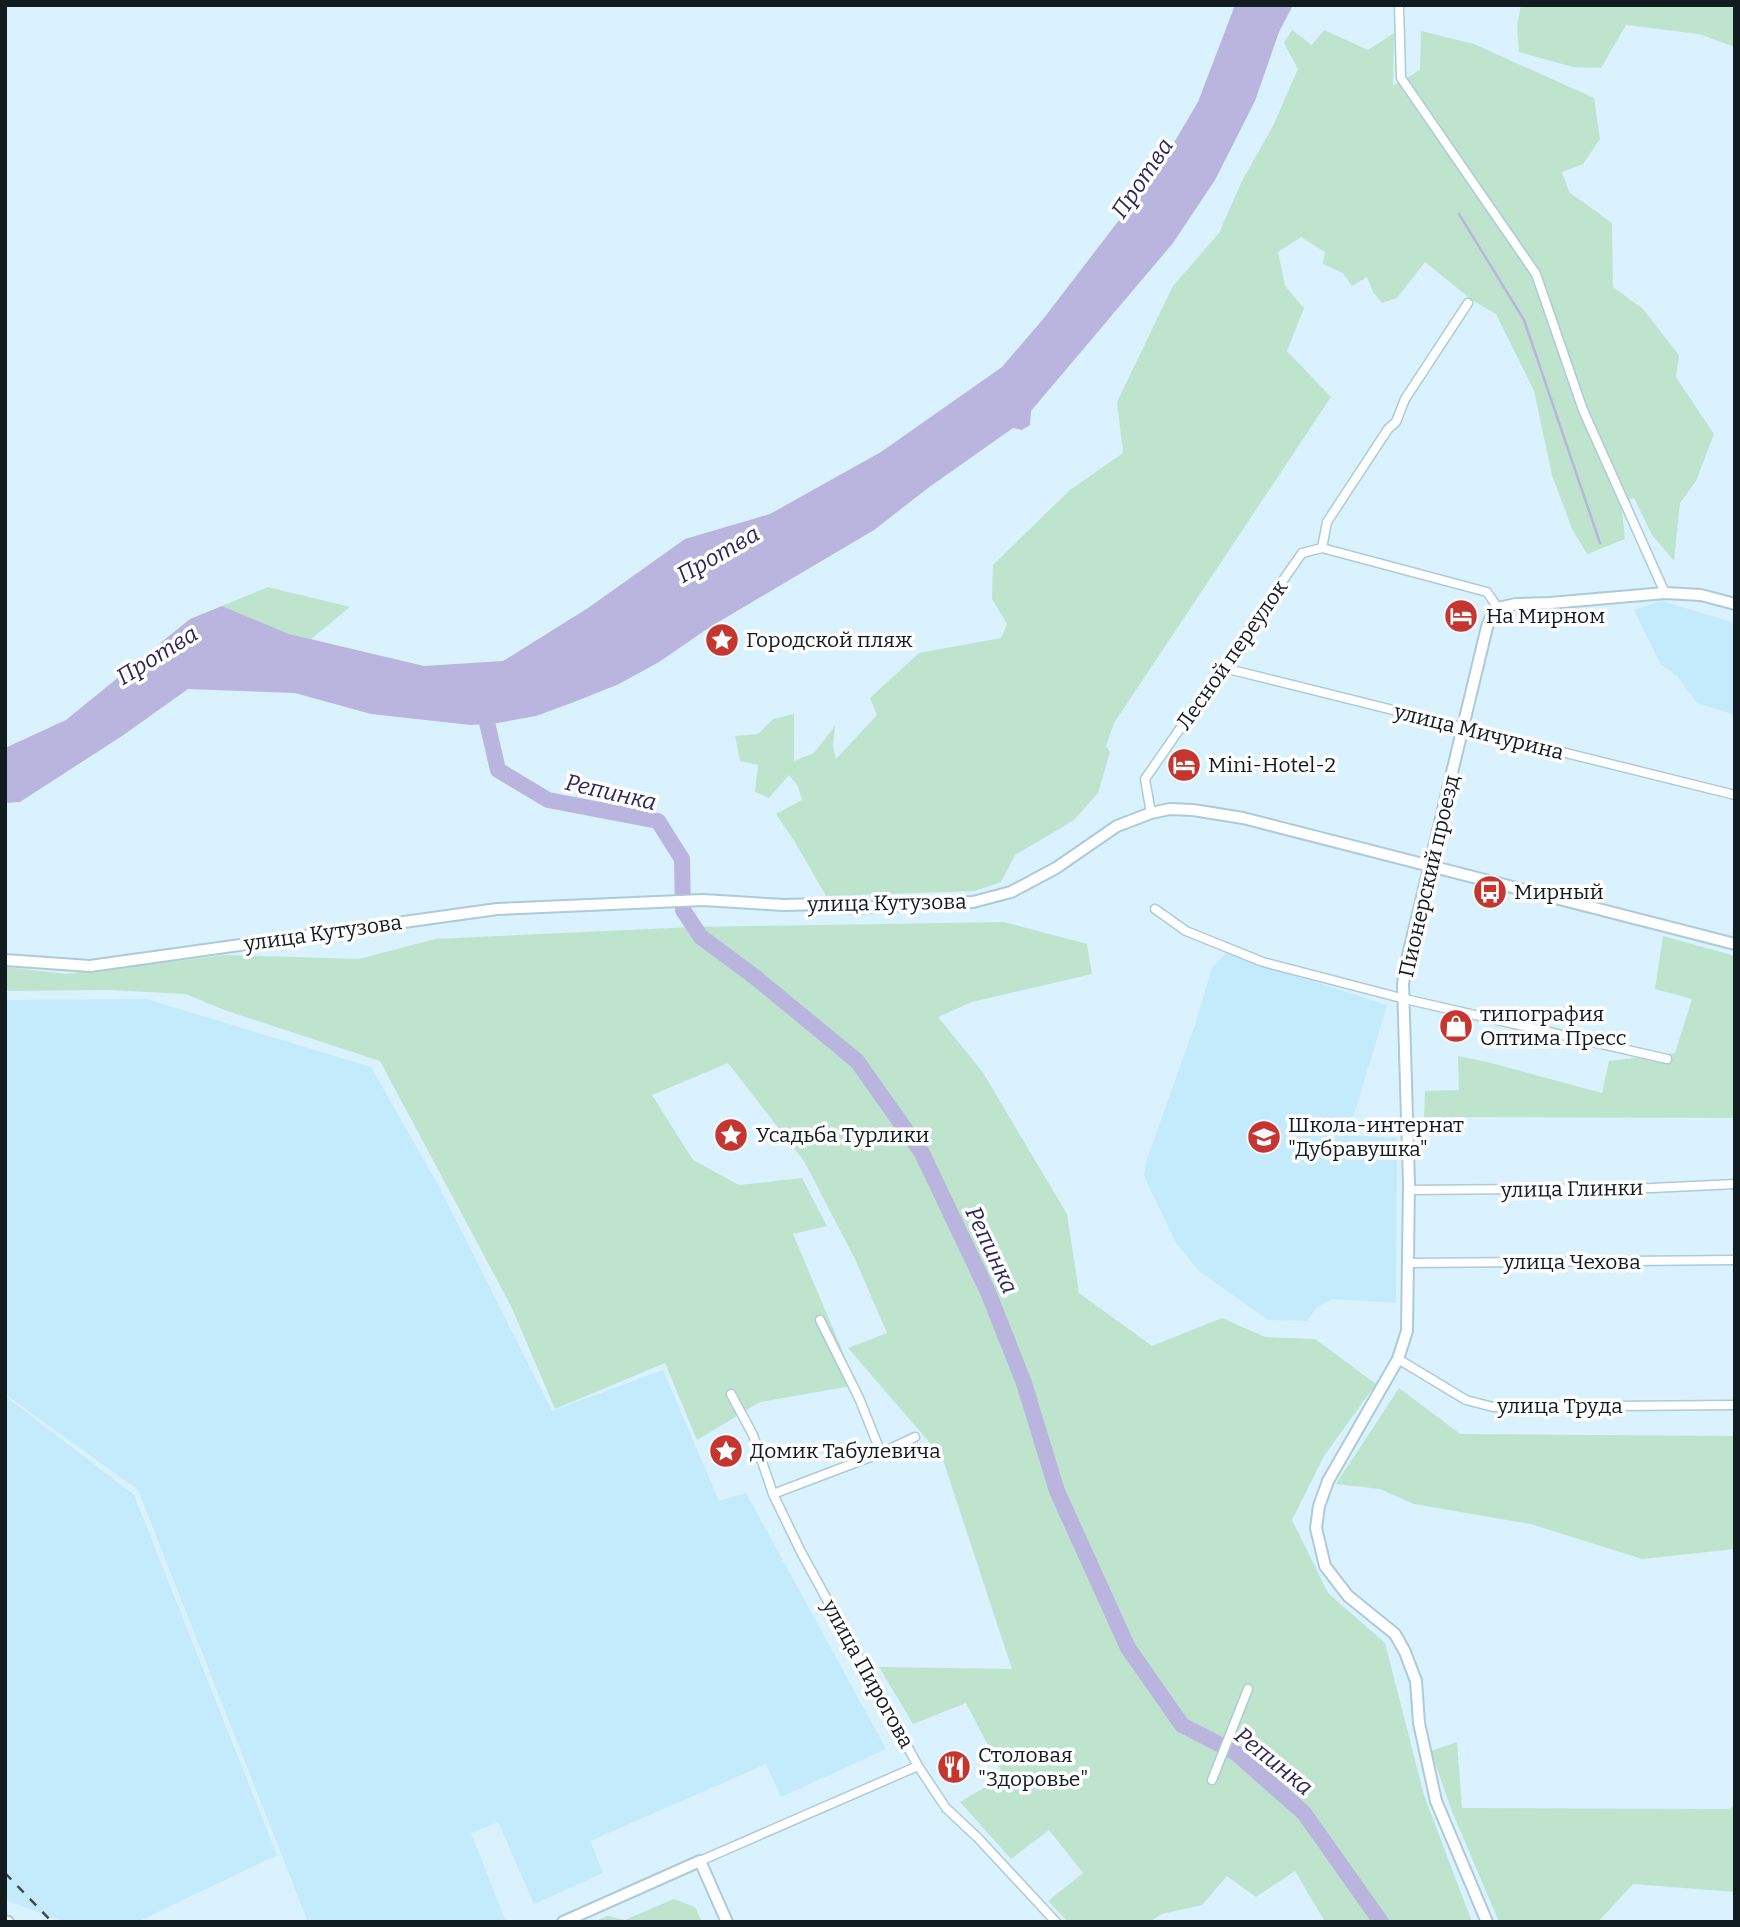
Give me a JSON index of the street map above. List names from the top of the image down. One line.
{"streets":{"main road":["Пионерский проезд","улица Кутузова"],"street":["Лесной переулок","улица Мичурина","улица Глинки","улица Чехова","улица Труда","улица Пирогова"]},"crossings":[["Лесной переулок","улица Мичурина"],["Лесной переулок","улица Кутузова"],["улица Мичурина","Пионерский проезд"],["Пионерский проезд","улица Кутузова"],["Пионерский проезд","улица Глинки"],["Пионерский проезд","улица Чехова"],["Пионерский проезд","улица Труда"]],"water":["Протва","Репинка"],"places":{"hotel":["На Мирном","Mini-Hotel-2"],"place":["Городской пляж","Усадьба Турлики","Домик Табулевича"],"bus stop":["Мирный"],"shop":["типография Оптима Пресс"],"school or university":["Школа-интернат \"Дубравушка\""],"restaurant":["Столовая \"Здоровье\""]}}
